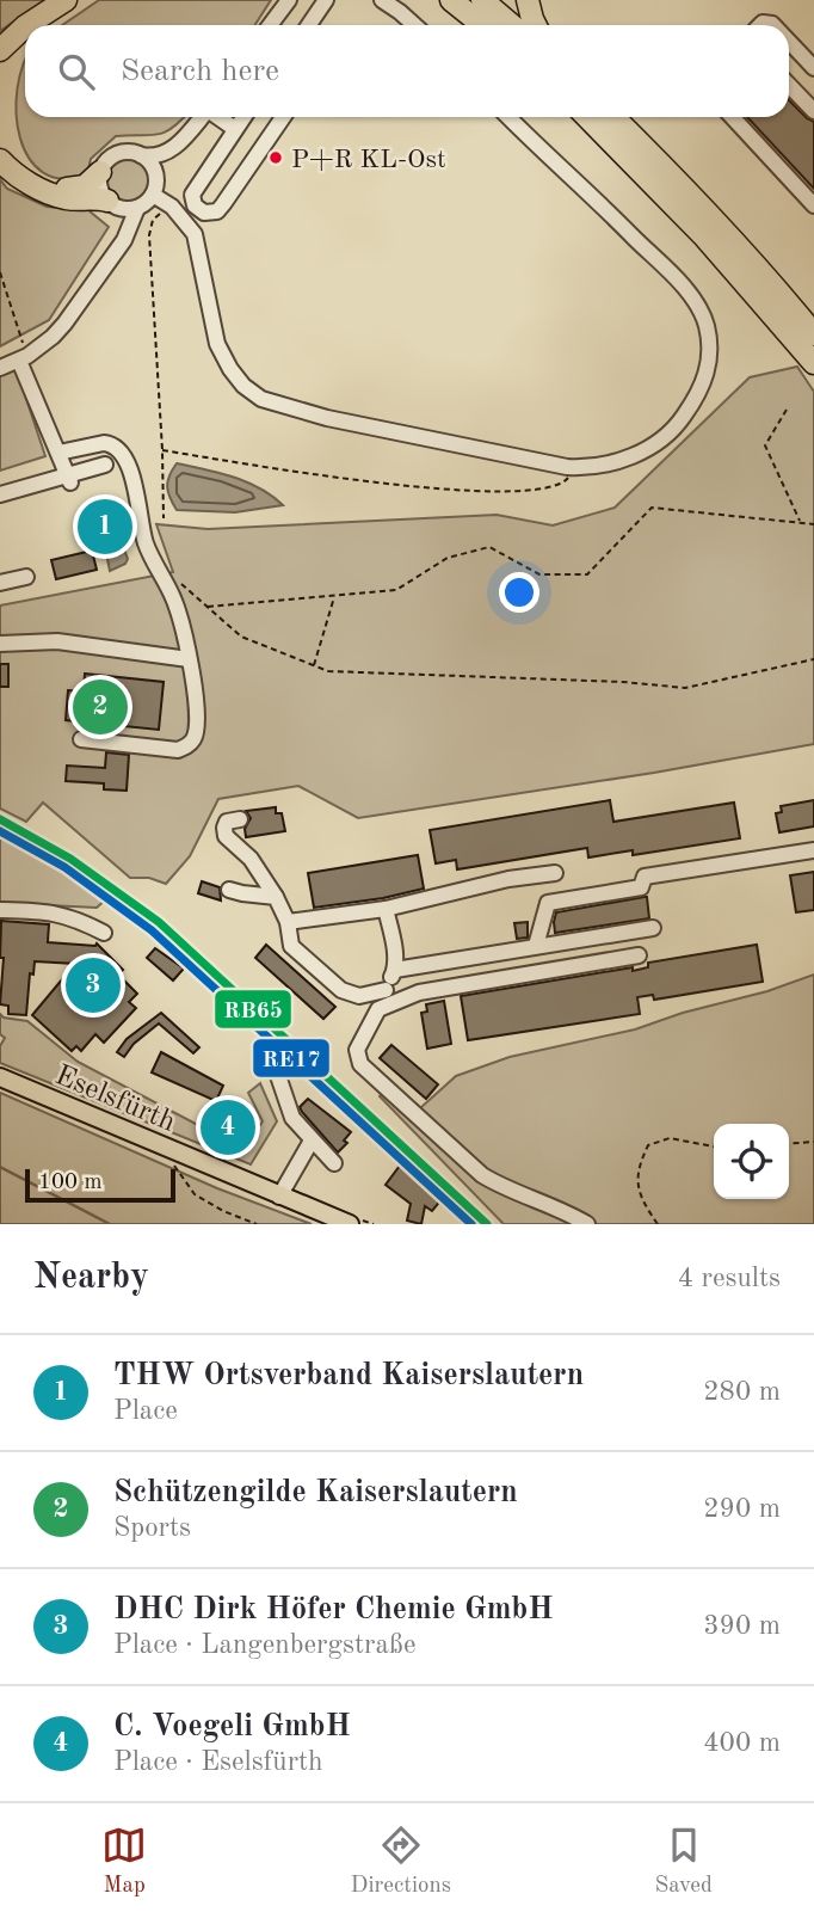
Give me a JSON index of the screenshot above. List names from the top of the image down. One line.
{"streets":{"main road":["Eselsfürth"]},"places":["P+R KL-Ost"],"lines":["transit line RB65","transit line RE17"],"scale_bar":"100 m","page":{"search":"Search here","pins":["1","2","3","4"],"scale":"100 m","heading":["Nearby","4 results"],"list":[{"mark":"1","name":"THW Ortsverband Kaiserslautern","note":"Place","value":"280 m"},{"mark":"2","name":"Schützengilde Kaiserslautern","note":"Sports","value":"290 m"},{"mark":"3","name":"DHC Dirk Höfer Chemie GmbH","note":"Place · Langenbergstraße","value":"390 m"},{"mark":"4","name":"C. Voegeli GmbH","note":"Place · Eselsfürth","value":"400 m"}],"nav":["Map","Directions","Saved"]}}
